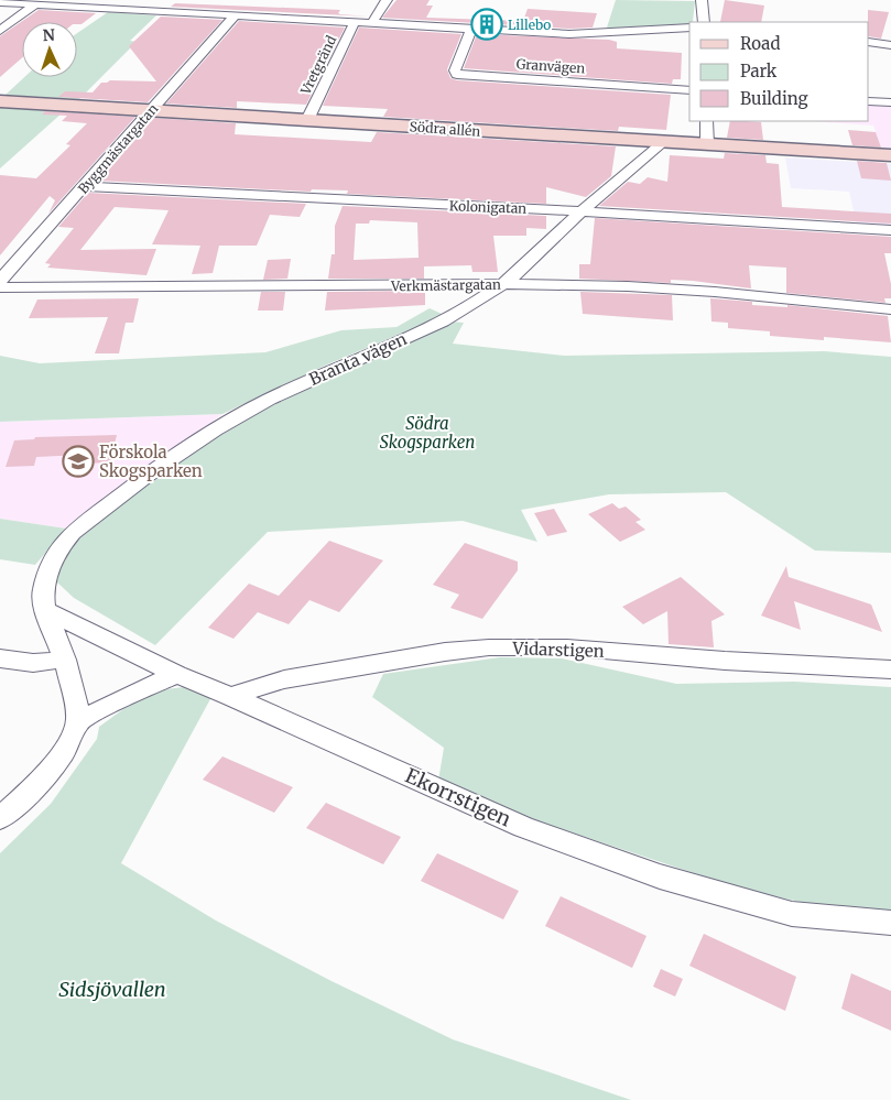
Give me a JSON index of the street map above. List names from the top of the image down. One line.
{"streets":{"street":["Vretgränd","Granvägen","Södra allén","Byggmästargatan","Kolonigatan","Verkmästargatan","Branta vägen","Vidarstigen","Ekorrstigen"]},"crossings":[["Vretgränd","Södra allén"],["Södra allén","Byggmästargatan"],["Södra allén","Branta vägen"],["Byggmästargatan","Kolonigatan"],["Kolonigatan","Branta vägen"],["Verkmästargatan","Branta vägen"],["Branta vägen","Ekorrstigen"],["Vidarstigen","Ekorrstigen"]],"parks":["Södra Skogsparken","Sidsjövallen"],"places":{"building":["Lillebo"],"school or university":["Förskola Skogsparken"]},"legend":["Road","Park","Building"],"north":"top"}
